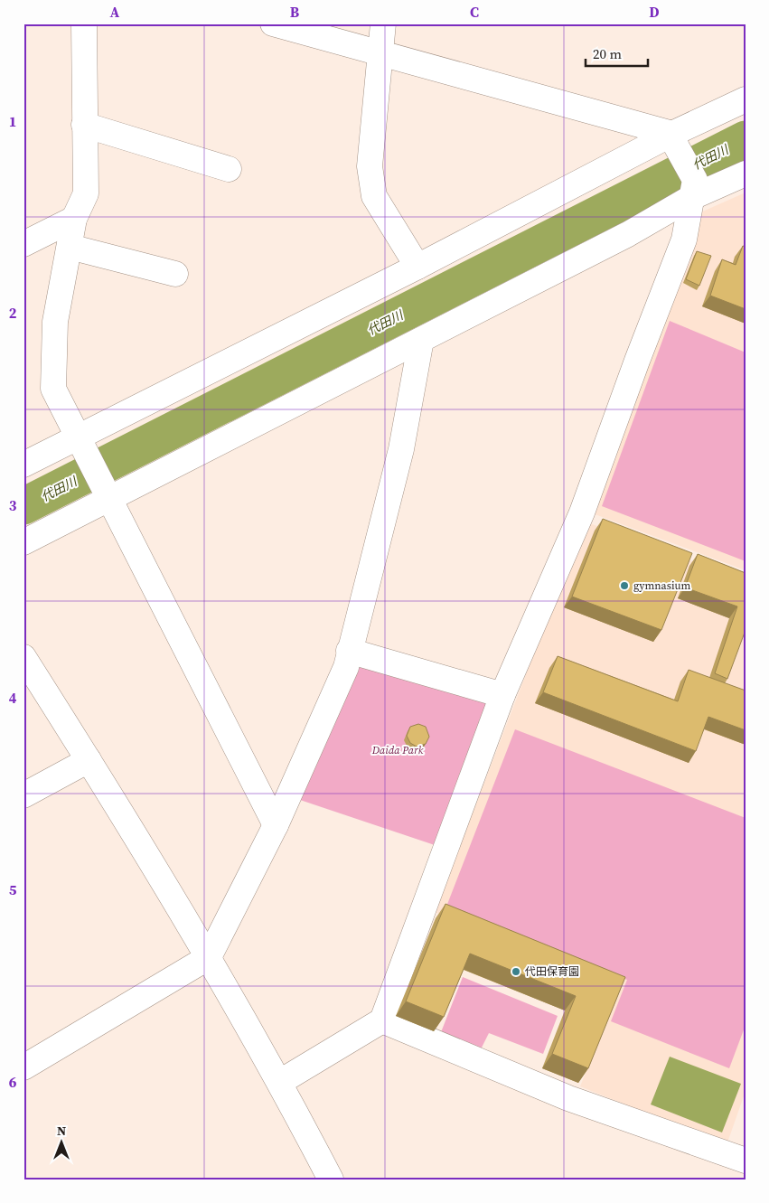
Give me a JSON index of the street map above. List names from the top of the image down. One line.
{"water":["代田川"],"parks":["Daida Park"],"places":["gymnasium","代田保育園"],"scale_bar":"20 m","north":"top","grid":{"columns":["A","B","C","D"],"rows":["1","2","3","4","5","6"]}}
